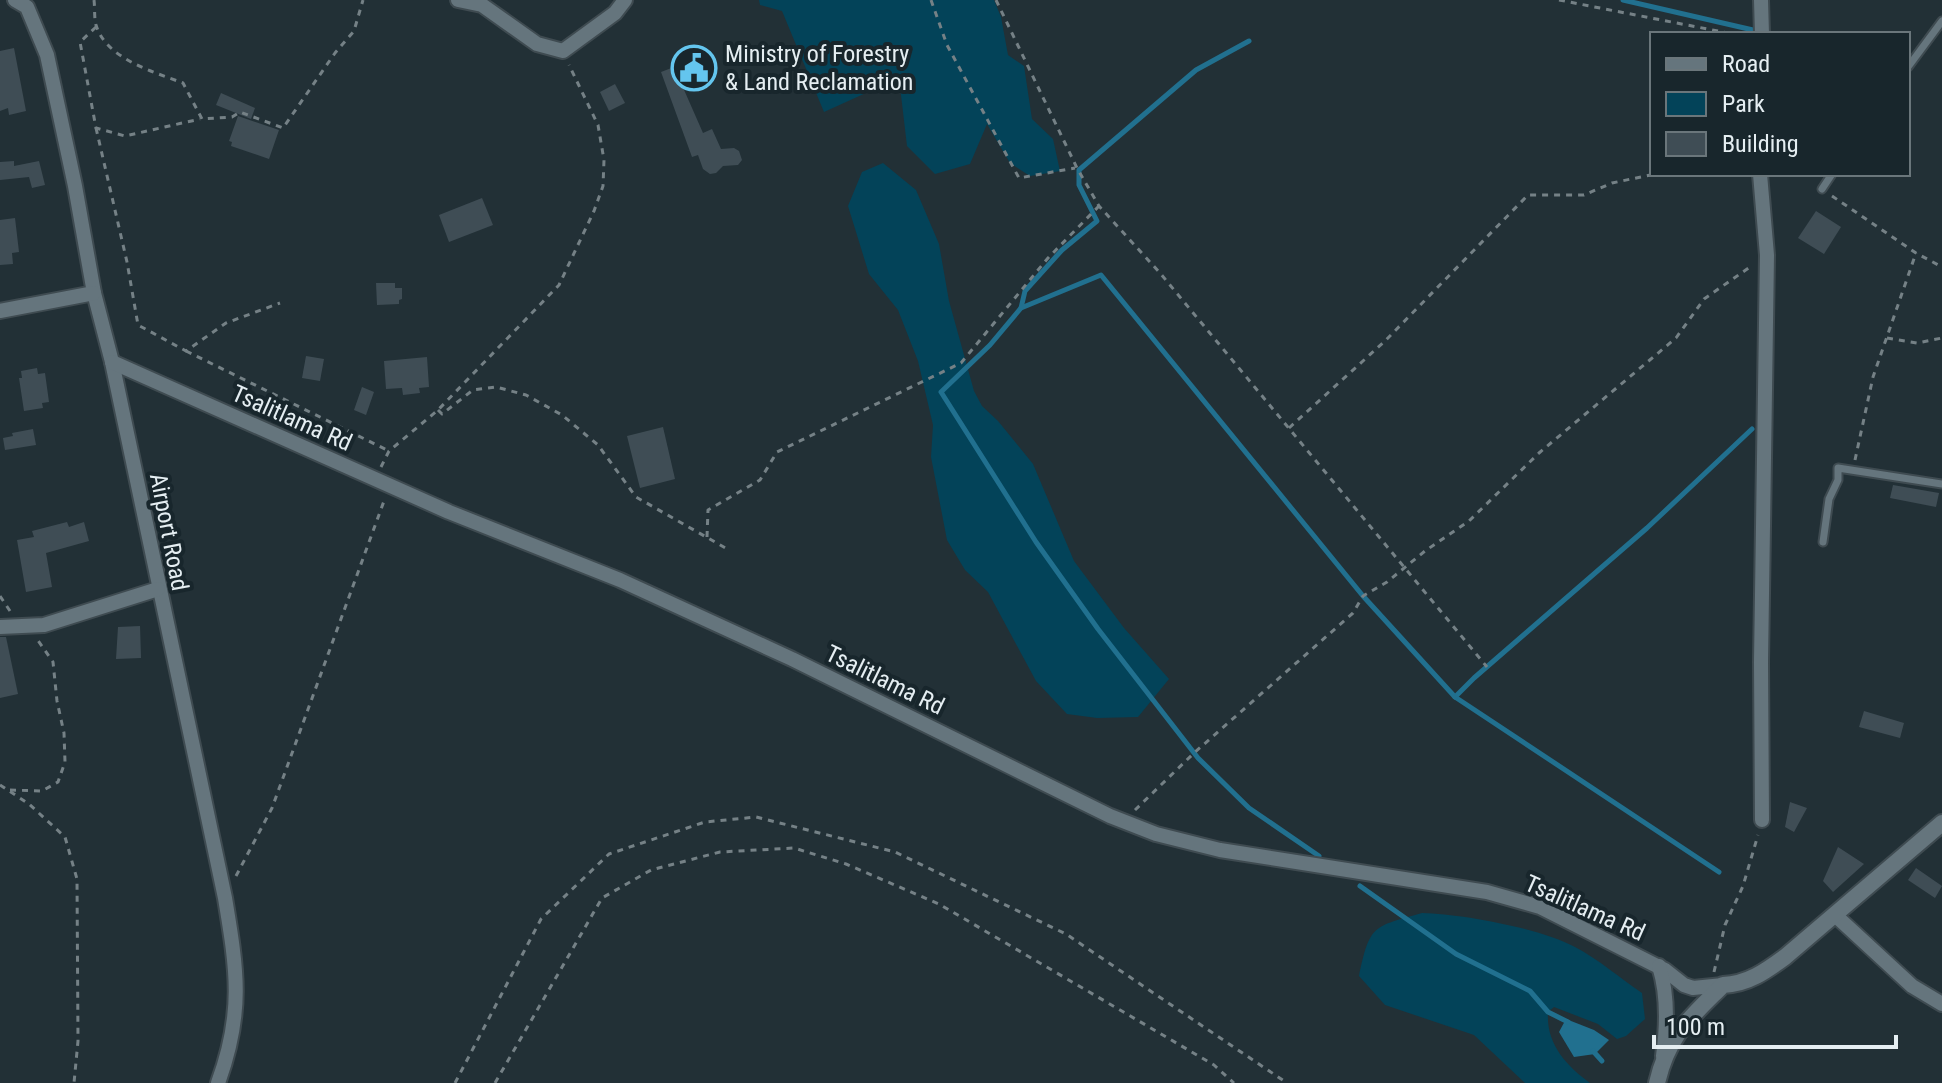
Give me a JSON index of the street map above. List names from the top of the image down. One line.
{"streets":{"street":["Tsalitlama Rd","Airport Road"]},"crossings":[["Tsalitlama Rd","Airport Road"]],"places":{"public building":["Ministry of Forestry & Land Reclamation"]},"legend":["Road","Park","Building"],"scale_bar":"100 m"}
